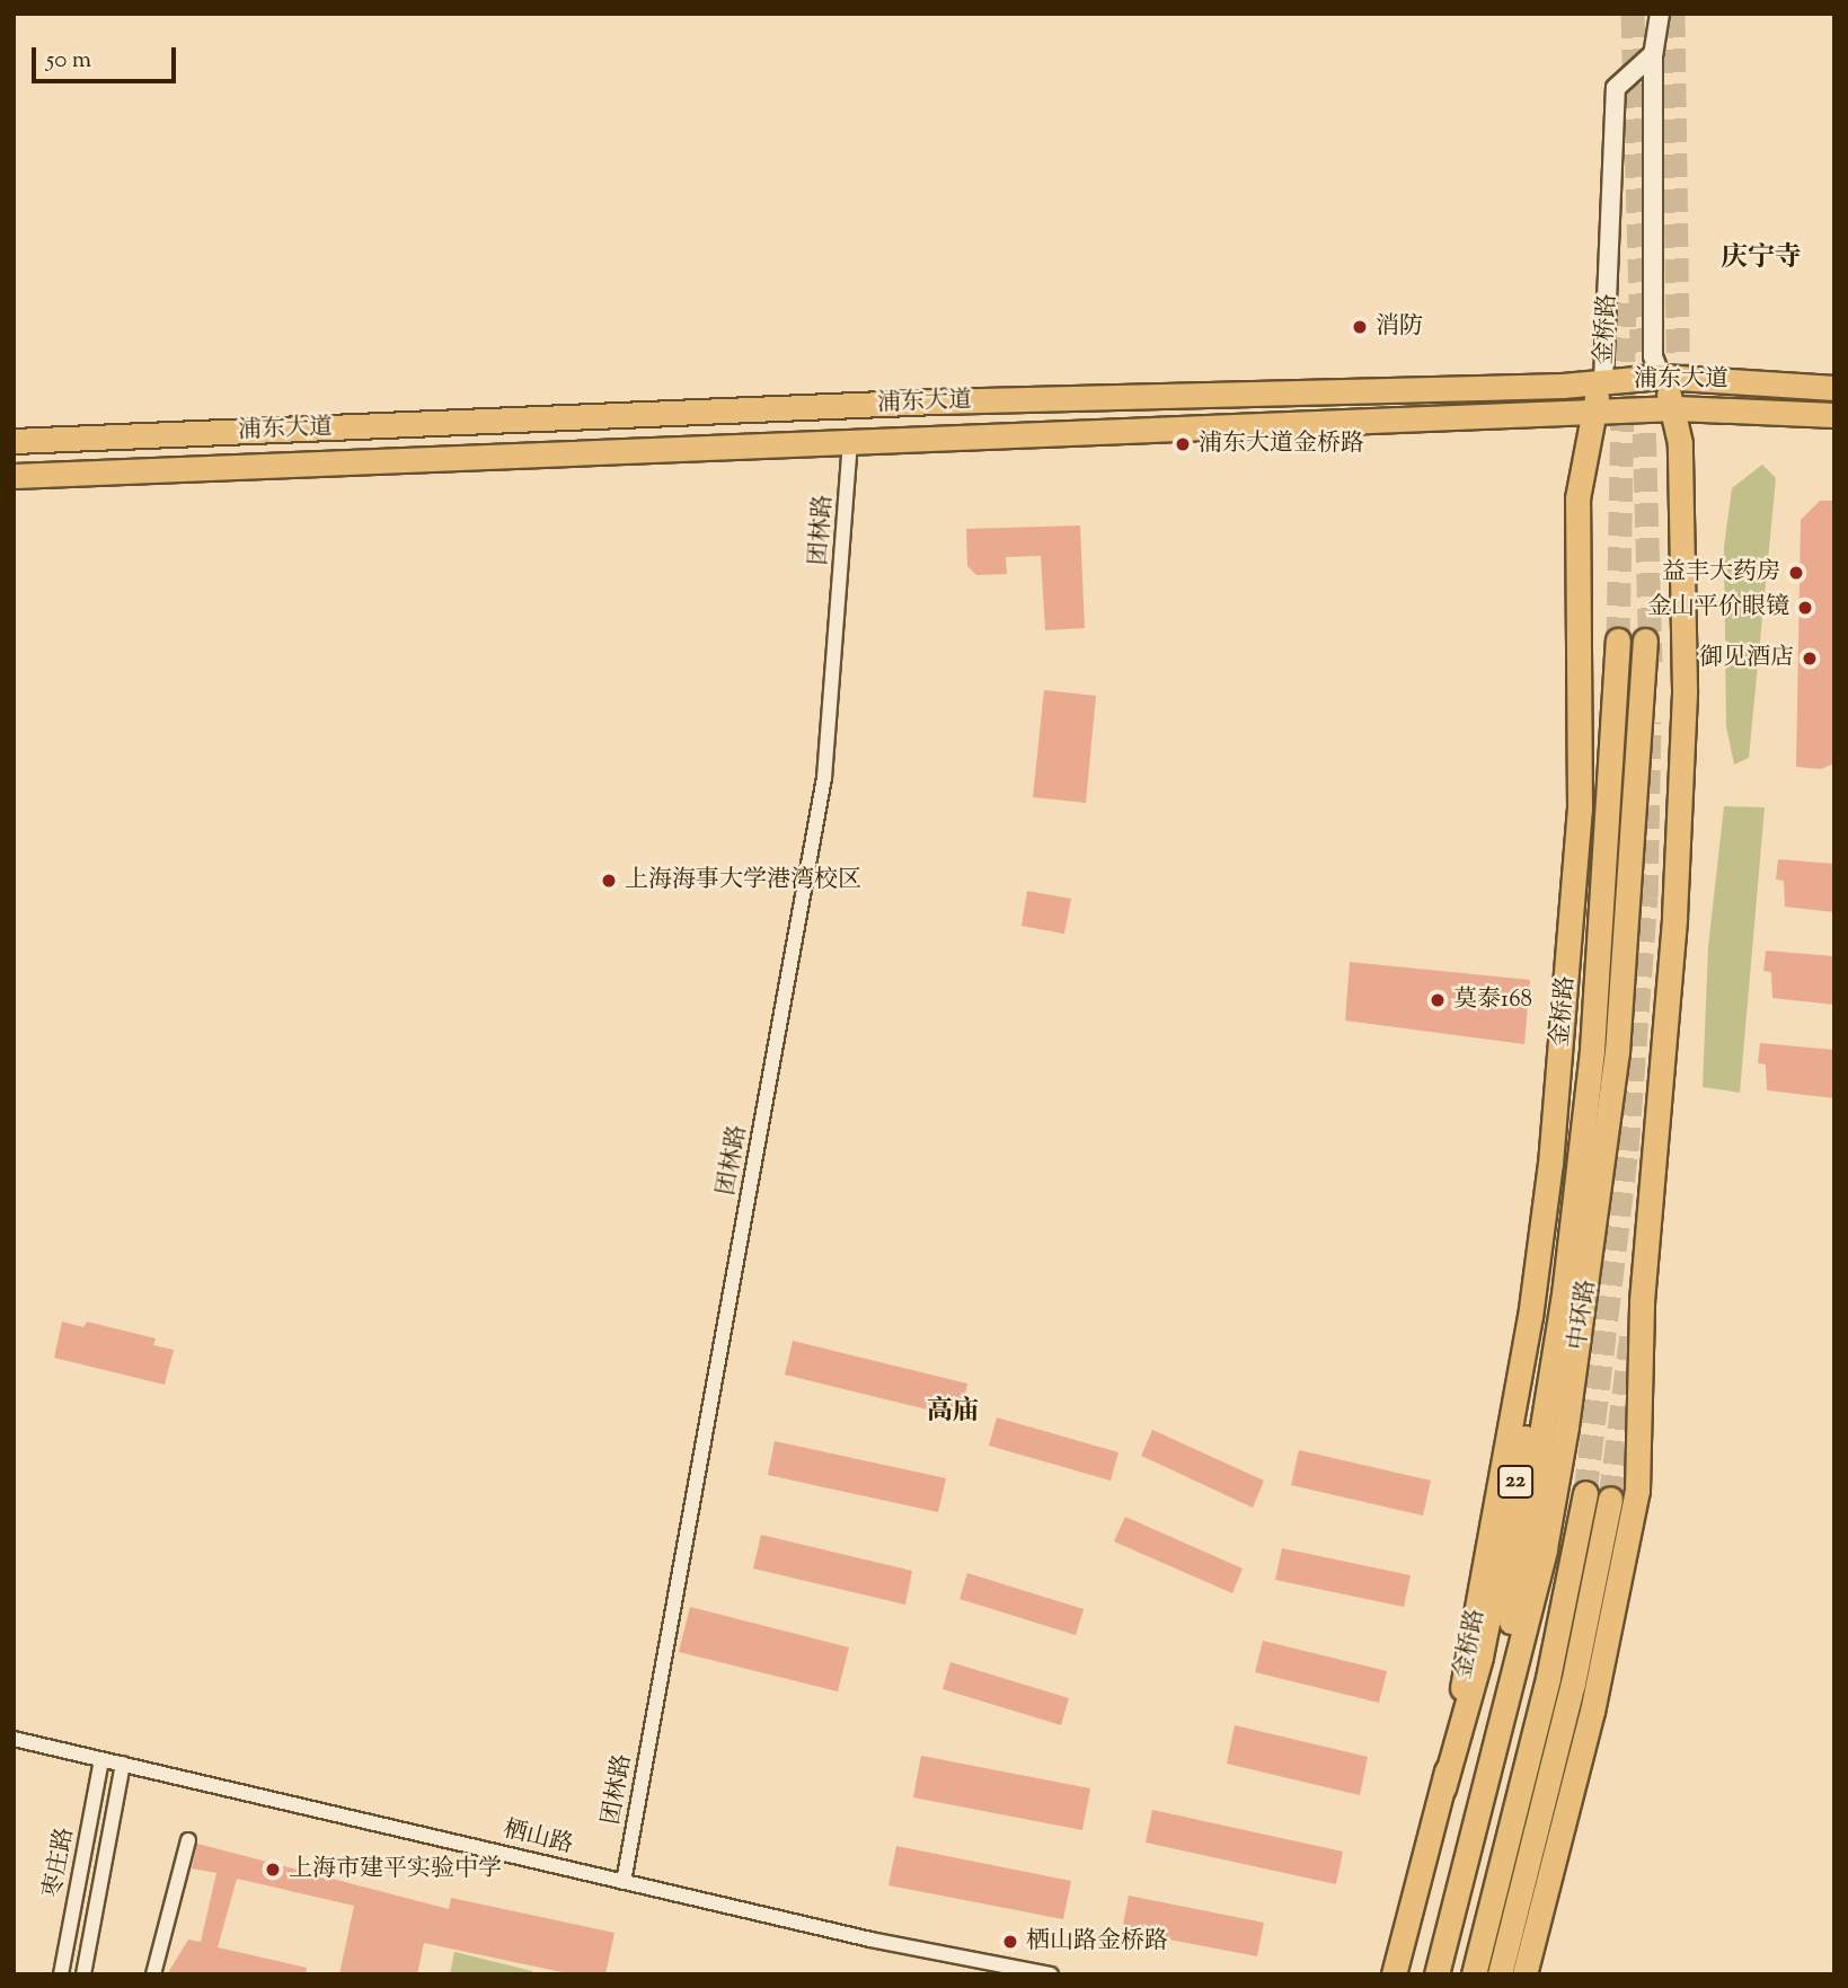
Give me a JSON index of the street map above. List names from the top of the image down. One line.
{"streets":{"main road":["金桥路","浦东大道","中环路","22"],"street":["团林路","栖山路","枣庄路"]},"crossings":[["金桥路","浦东大道"],["金桥路","22"],["浦东大道","团林路"],["团林路","栖山路"],["栖山路","枣庄路"]],"districts":["庆宁寺","高庙"],"places":["消防","浦东大道金桥路","益丰大药房","金山平价眼镜","御见酒店","上海海事大学港湾校区","莫泰168","上海市建平实验中学","栖山路金桥路"],"scale_bar":"50 m"}
